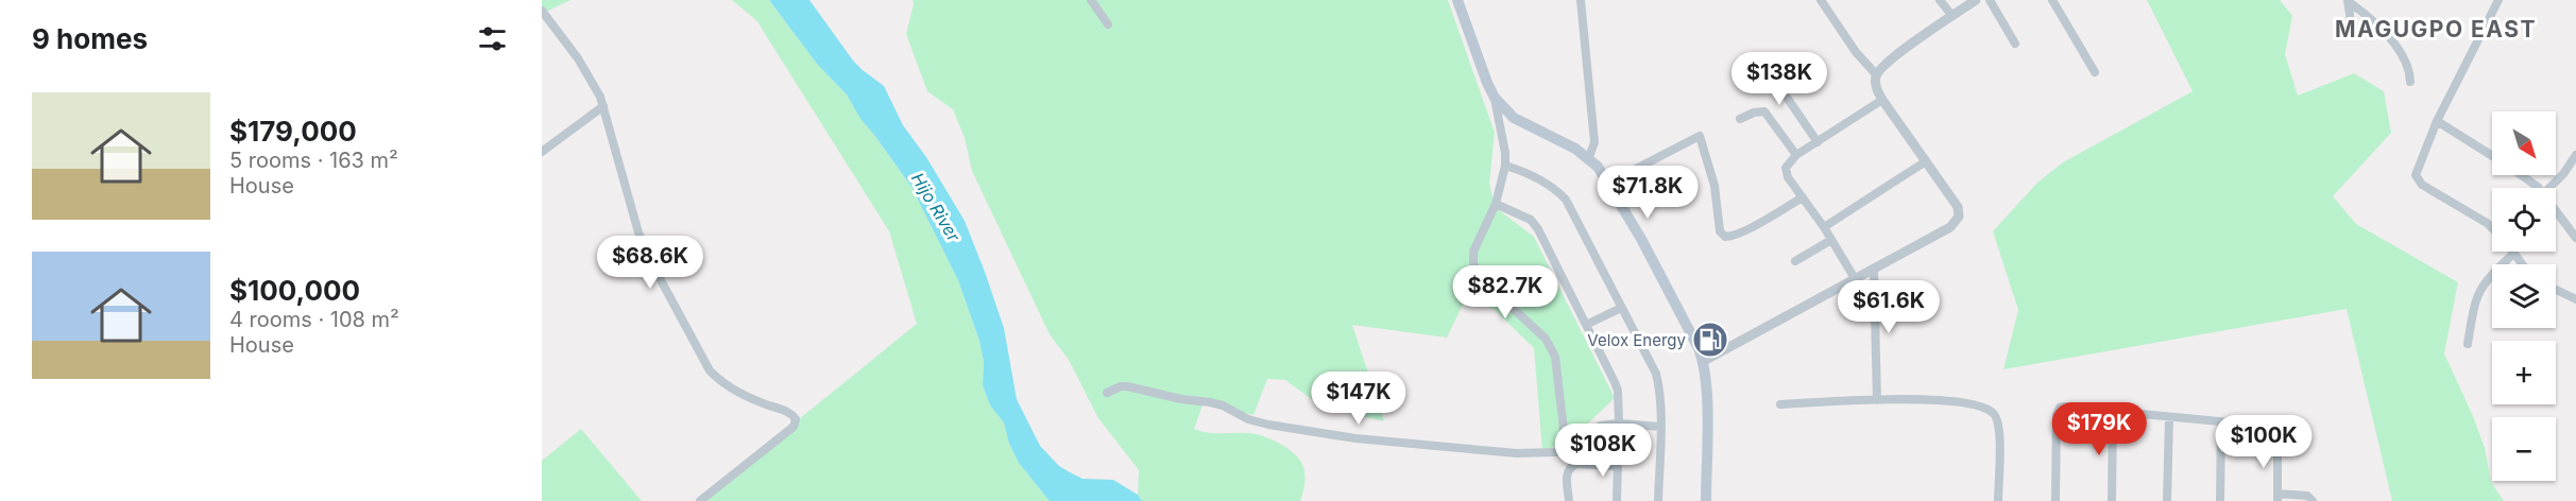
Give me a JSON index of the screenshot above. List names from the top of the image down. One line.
{"districts":["MAGUGPO EAST"],"water":["Hijo River"],"places":{"fuel station":["Velox Energy"]},"north":"bottom right","page":{"heading":"9 homes","price":["$138K","$71.8K","$68.6K","$82.7K","$61.6K","$147K","$179K","$100K","$108K"],"list":[{"name":"$179,000","note":"5 rooms · 163 m² · House"},{"name":"$100,000","note":"4 rooms · 108 m² · House"}],"map_buttons":["+","−"]}}
